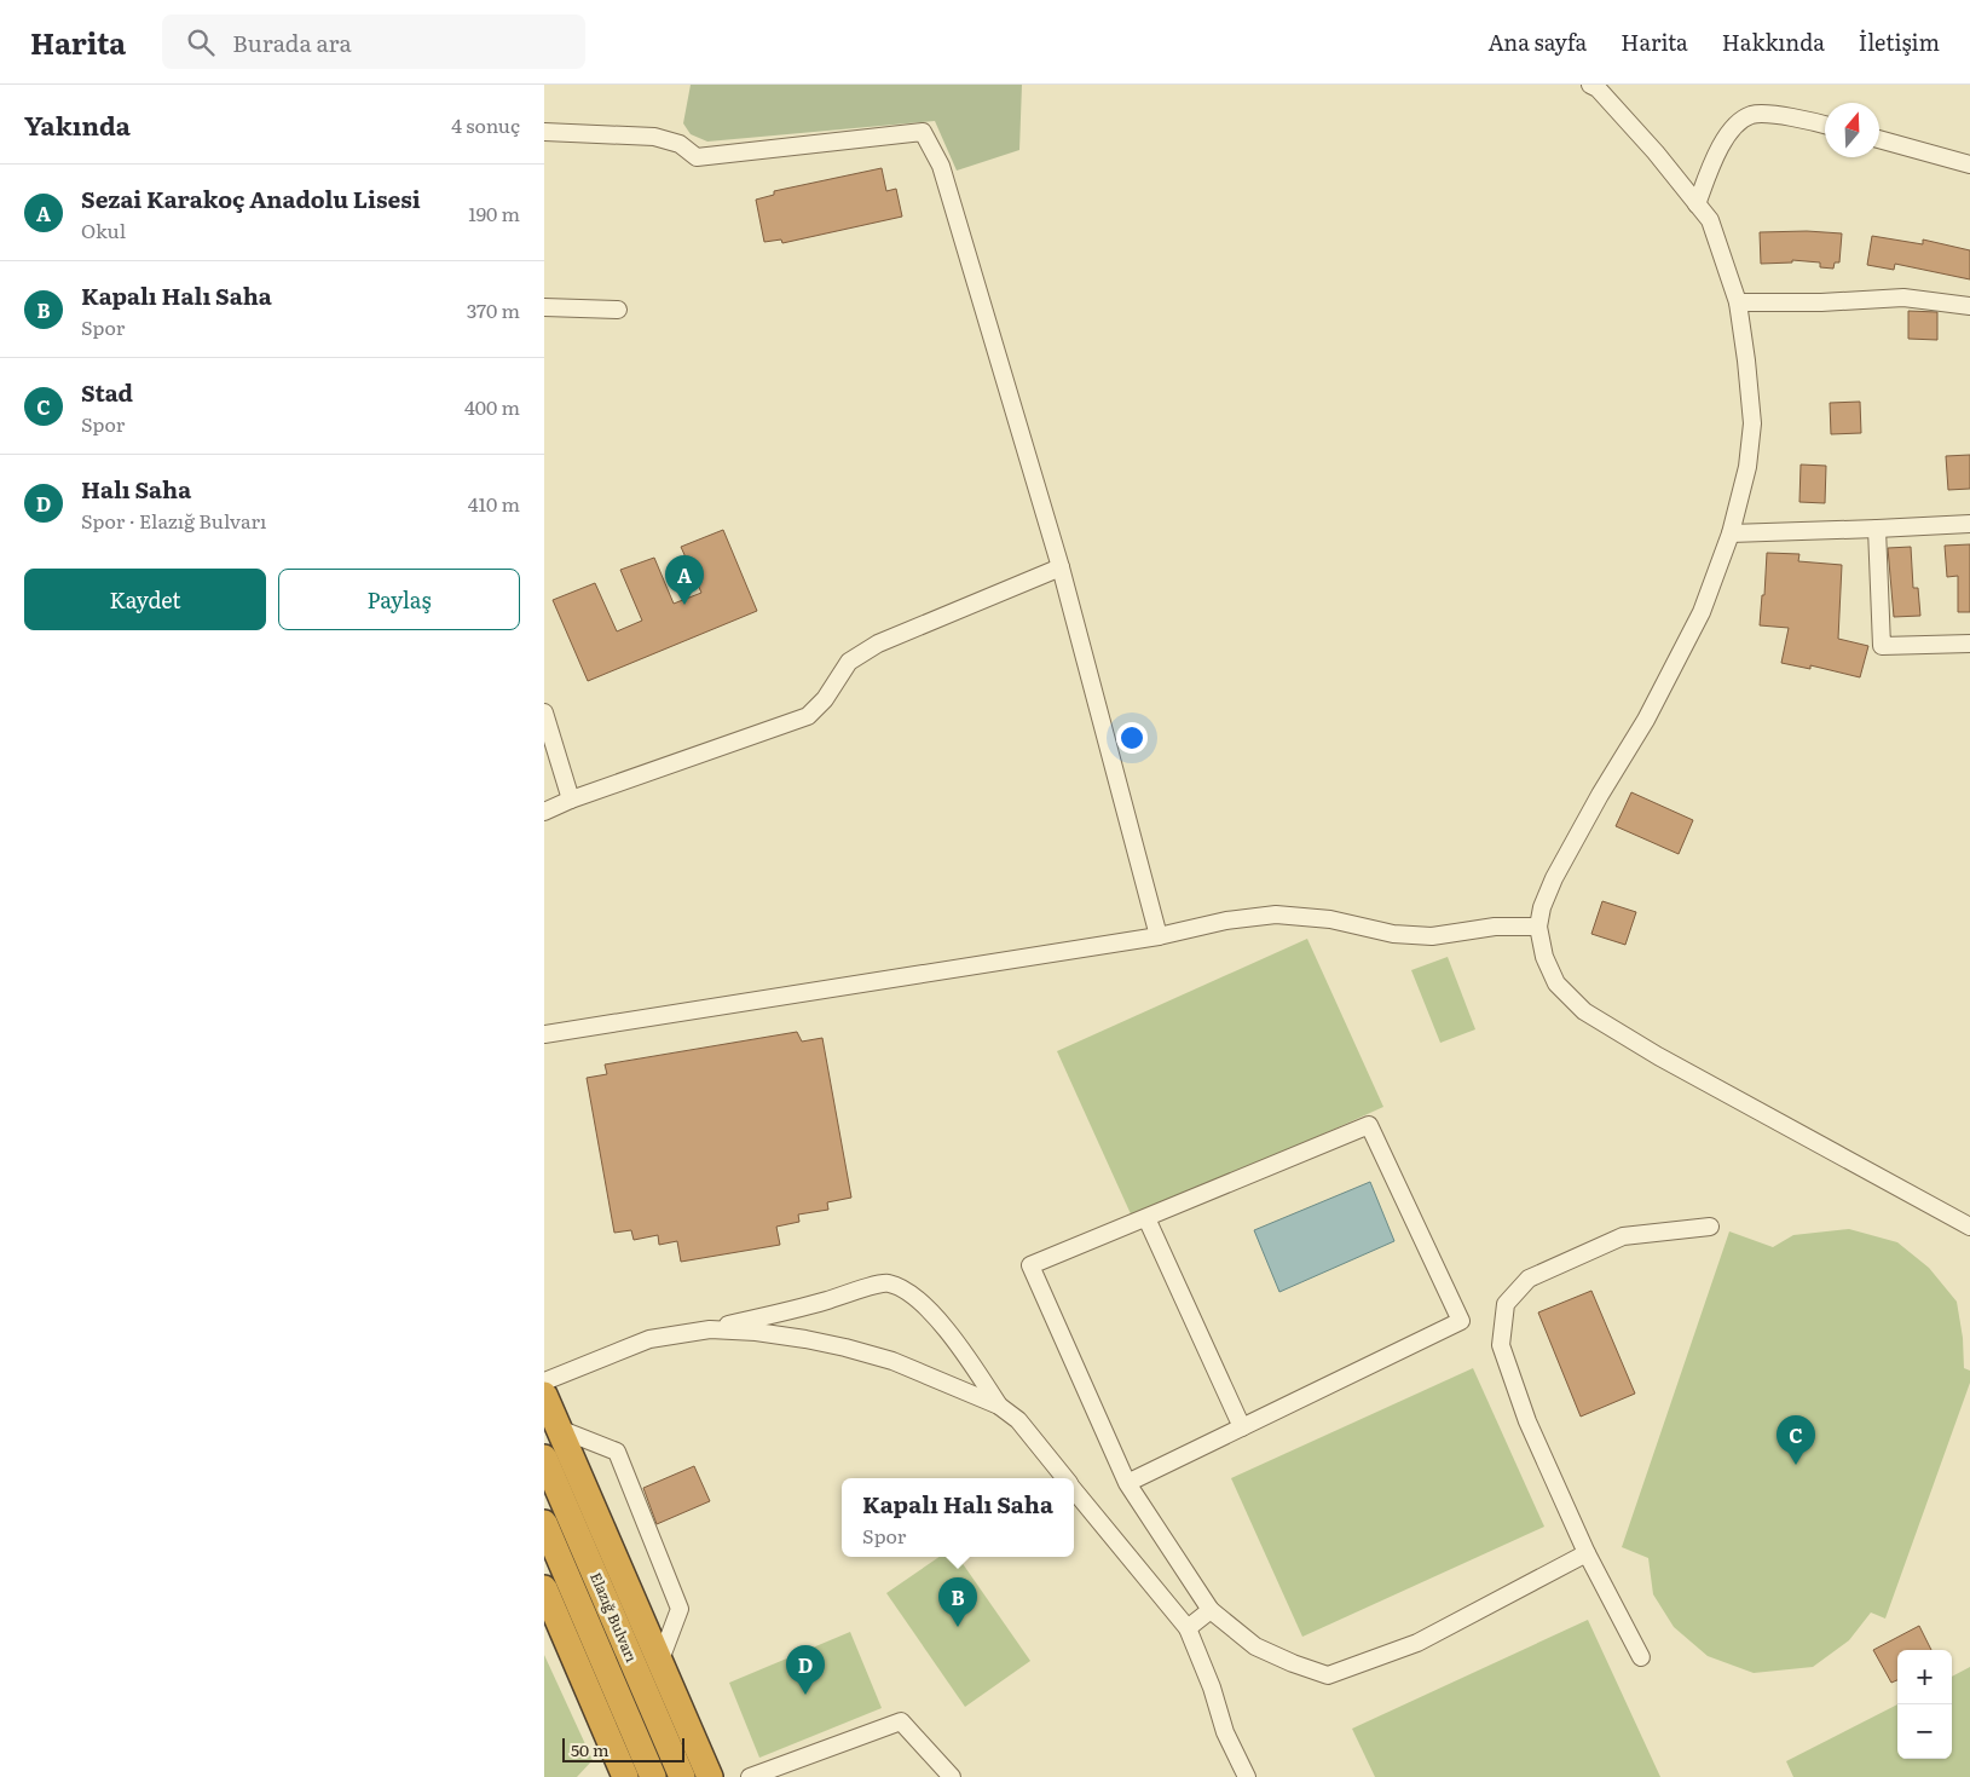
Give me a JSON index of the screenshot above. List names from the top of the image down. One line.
{"streets":{"highway":["Elazığ Bulvarı"]},"scale_bar":"50 m","north":"top","page":{"header":"Harita","search":"Burada ara","nav":["Ana sayfa","Harita","Hakkında","İletişim"],"heading":["Yakında","4 sonuç"],"list":[{"mark":"A","name":"Sezai Karakoç Anadolu Lisesi","note":"Okul","value":"190 m"},{"mark":"B","name":"Kapalı Halı Saha","note":"Spor","value":"370 m"},{"mark":"C","name":"Stad","note":"Spor","value":"400 m"},{"mark":"D","name":"Halı Saha","note":"Spor · Elazığ Bulvarı","value":"410 m"}],"buttons":["Kaydet","Paylaş"],"pins":["A","C","B","D"],"popup":["Kapalı Halı Saha","Spor"],"map_buttons":["+","−"],"scale":"50 m"}}
